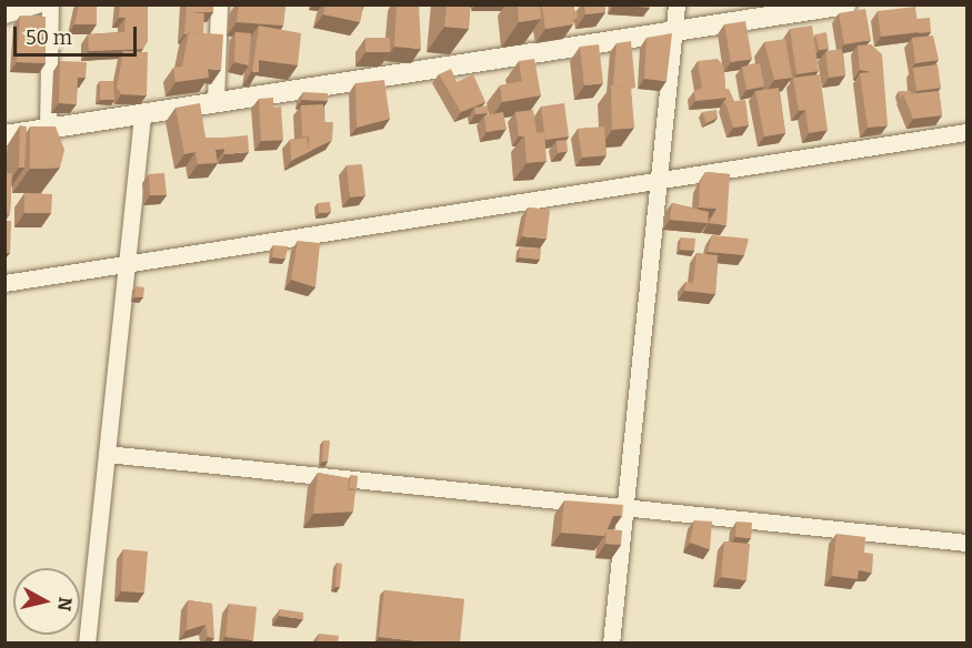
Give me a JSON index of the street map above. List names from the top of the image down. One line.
{"scale_bar":"50 m","north":"right"}
